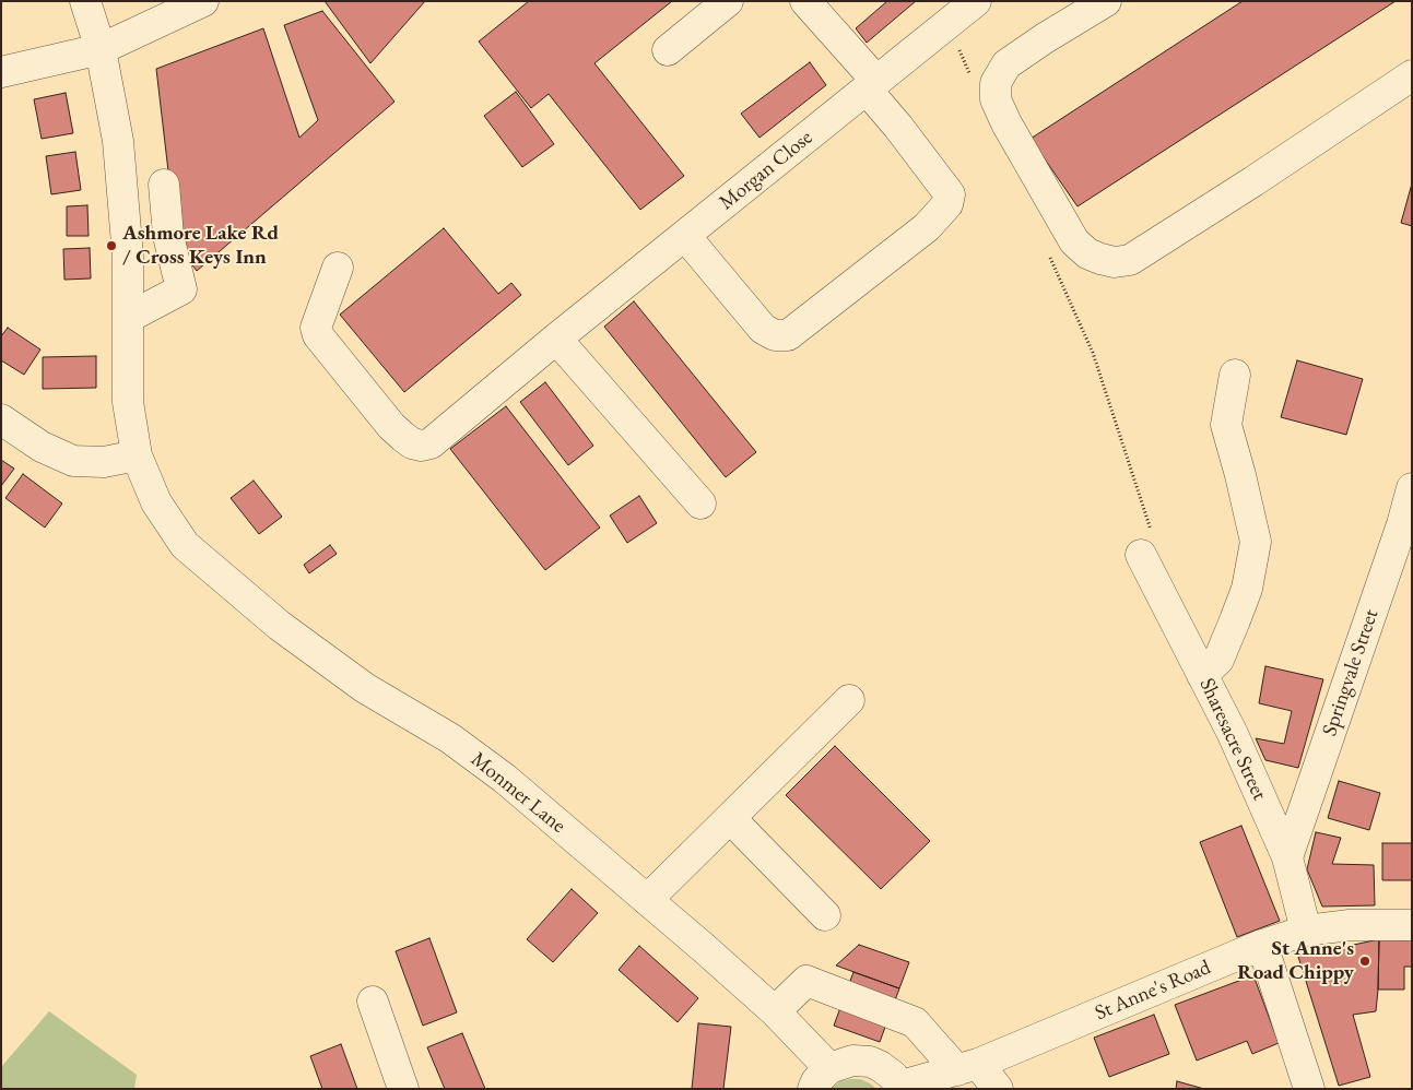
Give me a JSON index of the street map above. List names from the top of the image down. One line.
{"streets":{"street":["Morgan Close","Springvale Street","Sharesacre Street","Monmer Lane","St Anne's Road"]},"crossings":[["Springvale Street","Sharesacre Street"],["Sharesacre Street","St Anne's Road"]],"places":["Ashmore Lake Rd / Cross Keys Inn","St Anne's Road Chippy"]}
